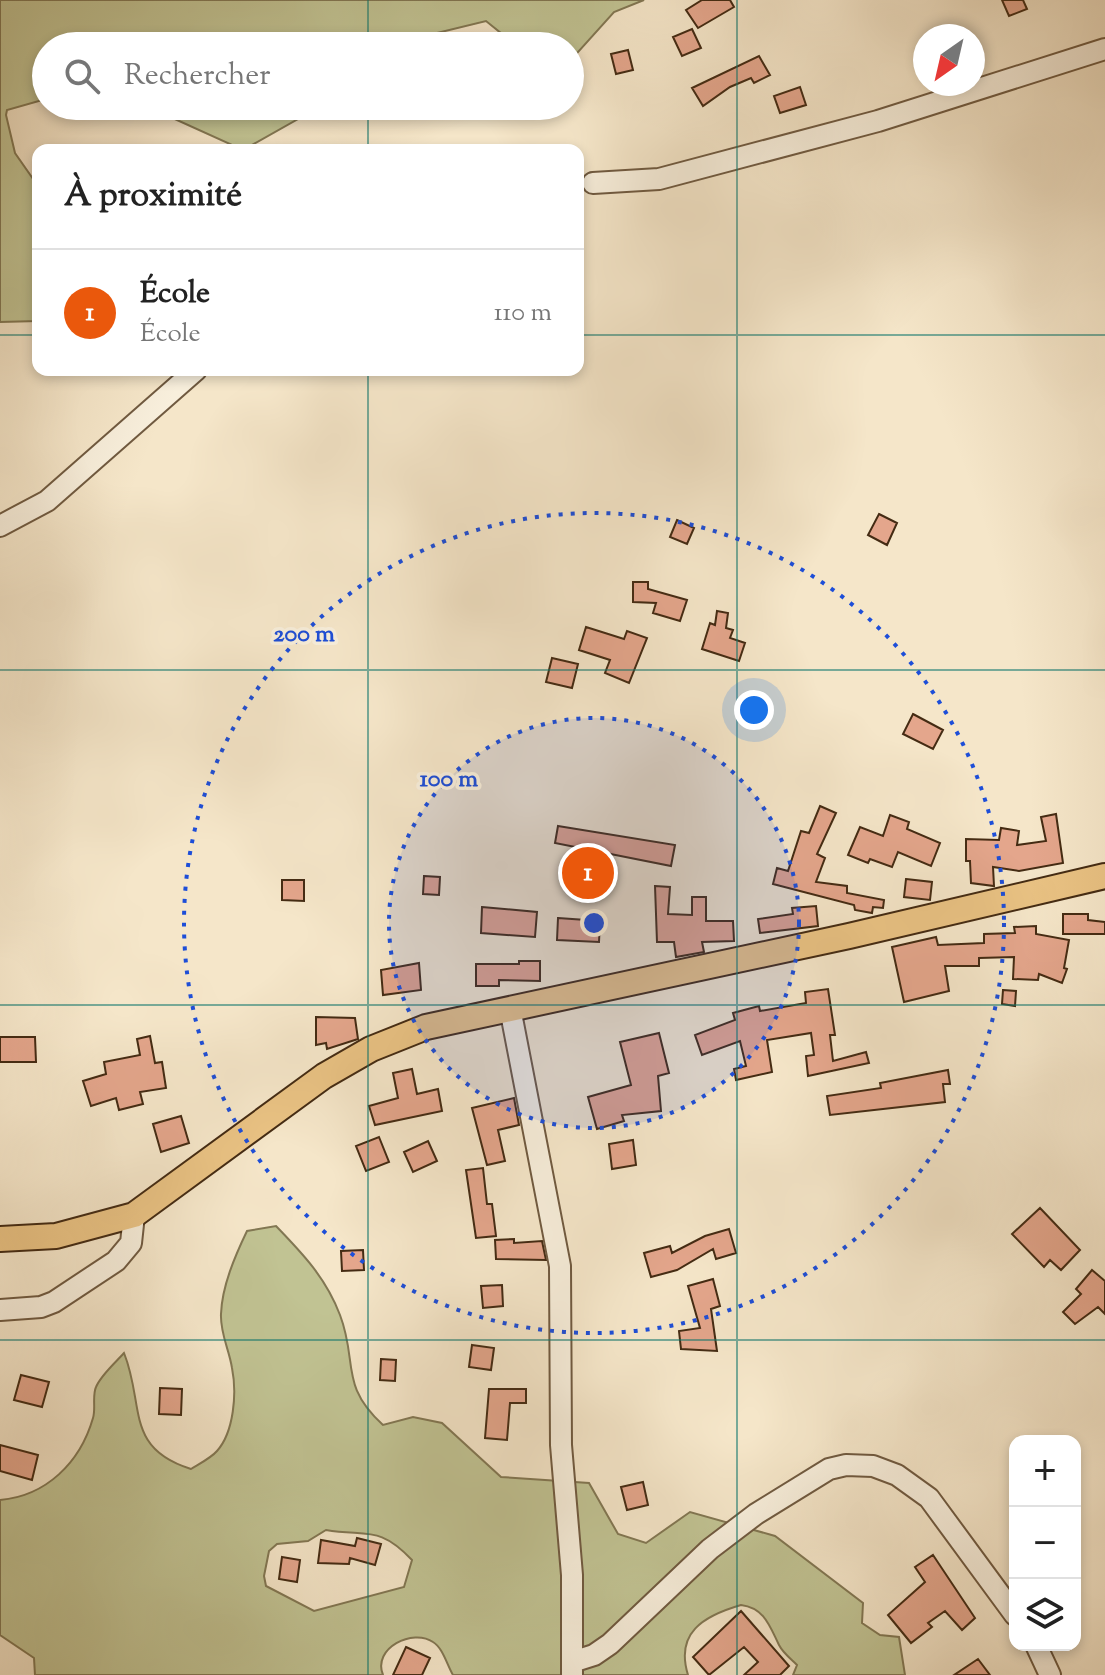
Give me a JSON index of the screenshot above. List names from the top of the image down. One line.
{"north":"bottom left","page":{"search":"Rechercher","heading":"À proximité","list":[{"mark":"1","name":"École","note":"École","value":"110 m"}],"pins":"1","map_buttons":["+","−"]},"rings":["200 m","100 m"]}
